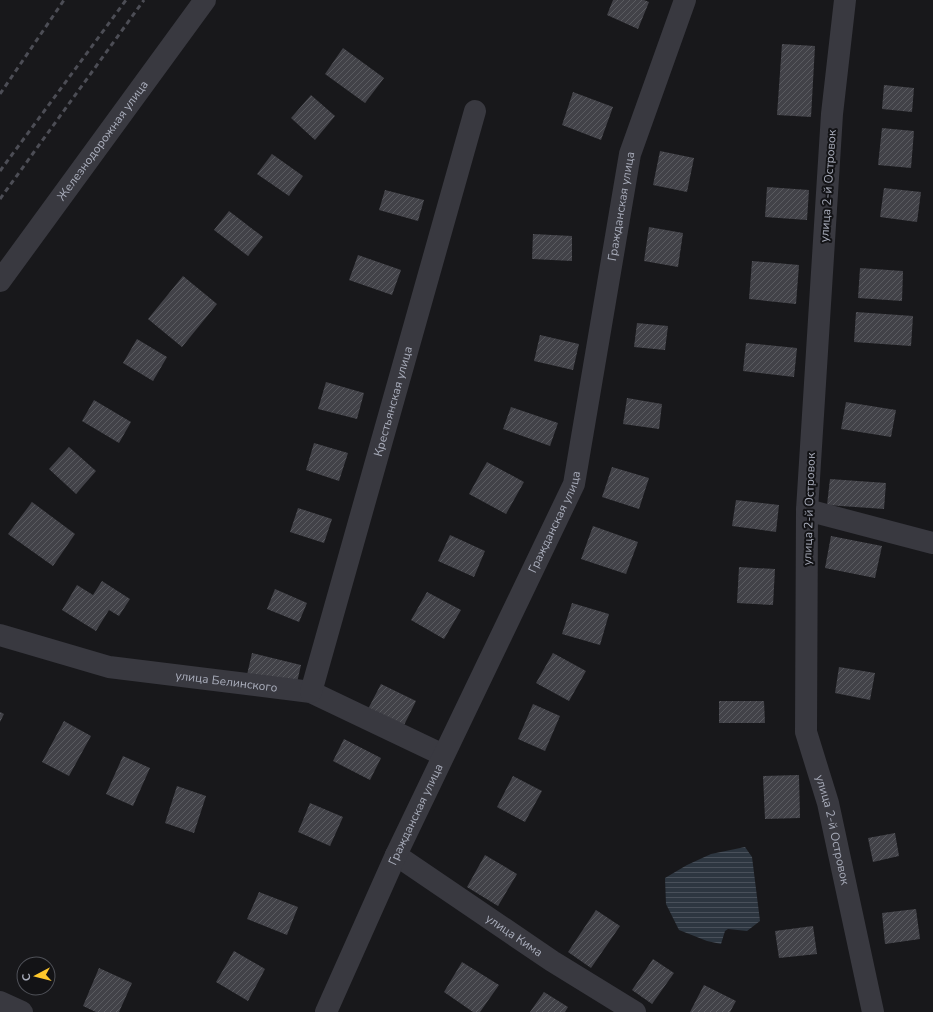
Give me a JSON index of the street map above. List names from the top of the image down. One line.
{"streets":{"street":["Железнодорожная улица","улица 2-й Островок","Гражданская улица","Крестьянская улица","улица Белинского","улица Кима"]},"crossings":[["Гражданская улица","улица Белинского"],["Гражданская улица","улица Кима"],["Крестьянская улица","улица Белинского"]],"north":"left"}
